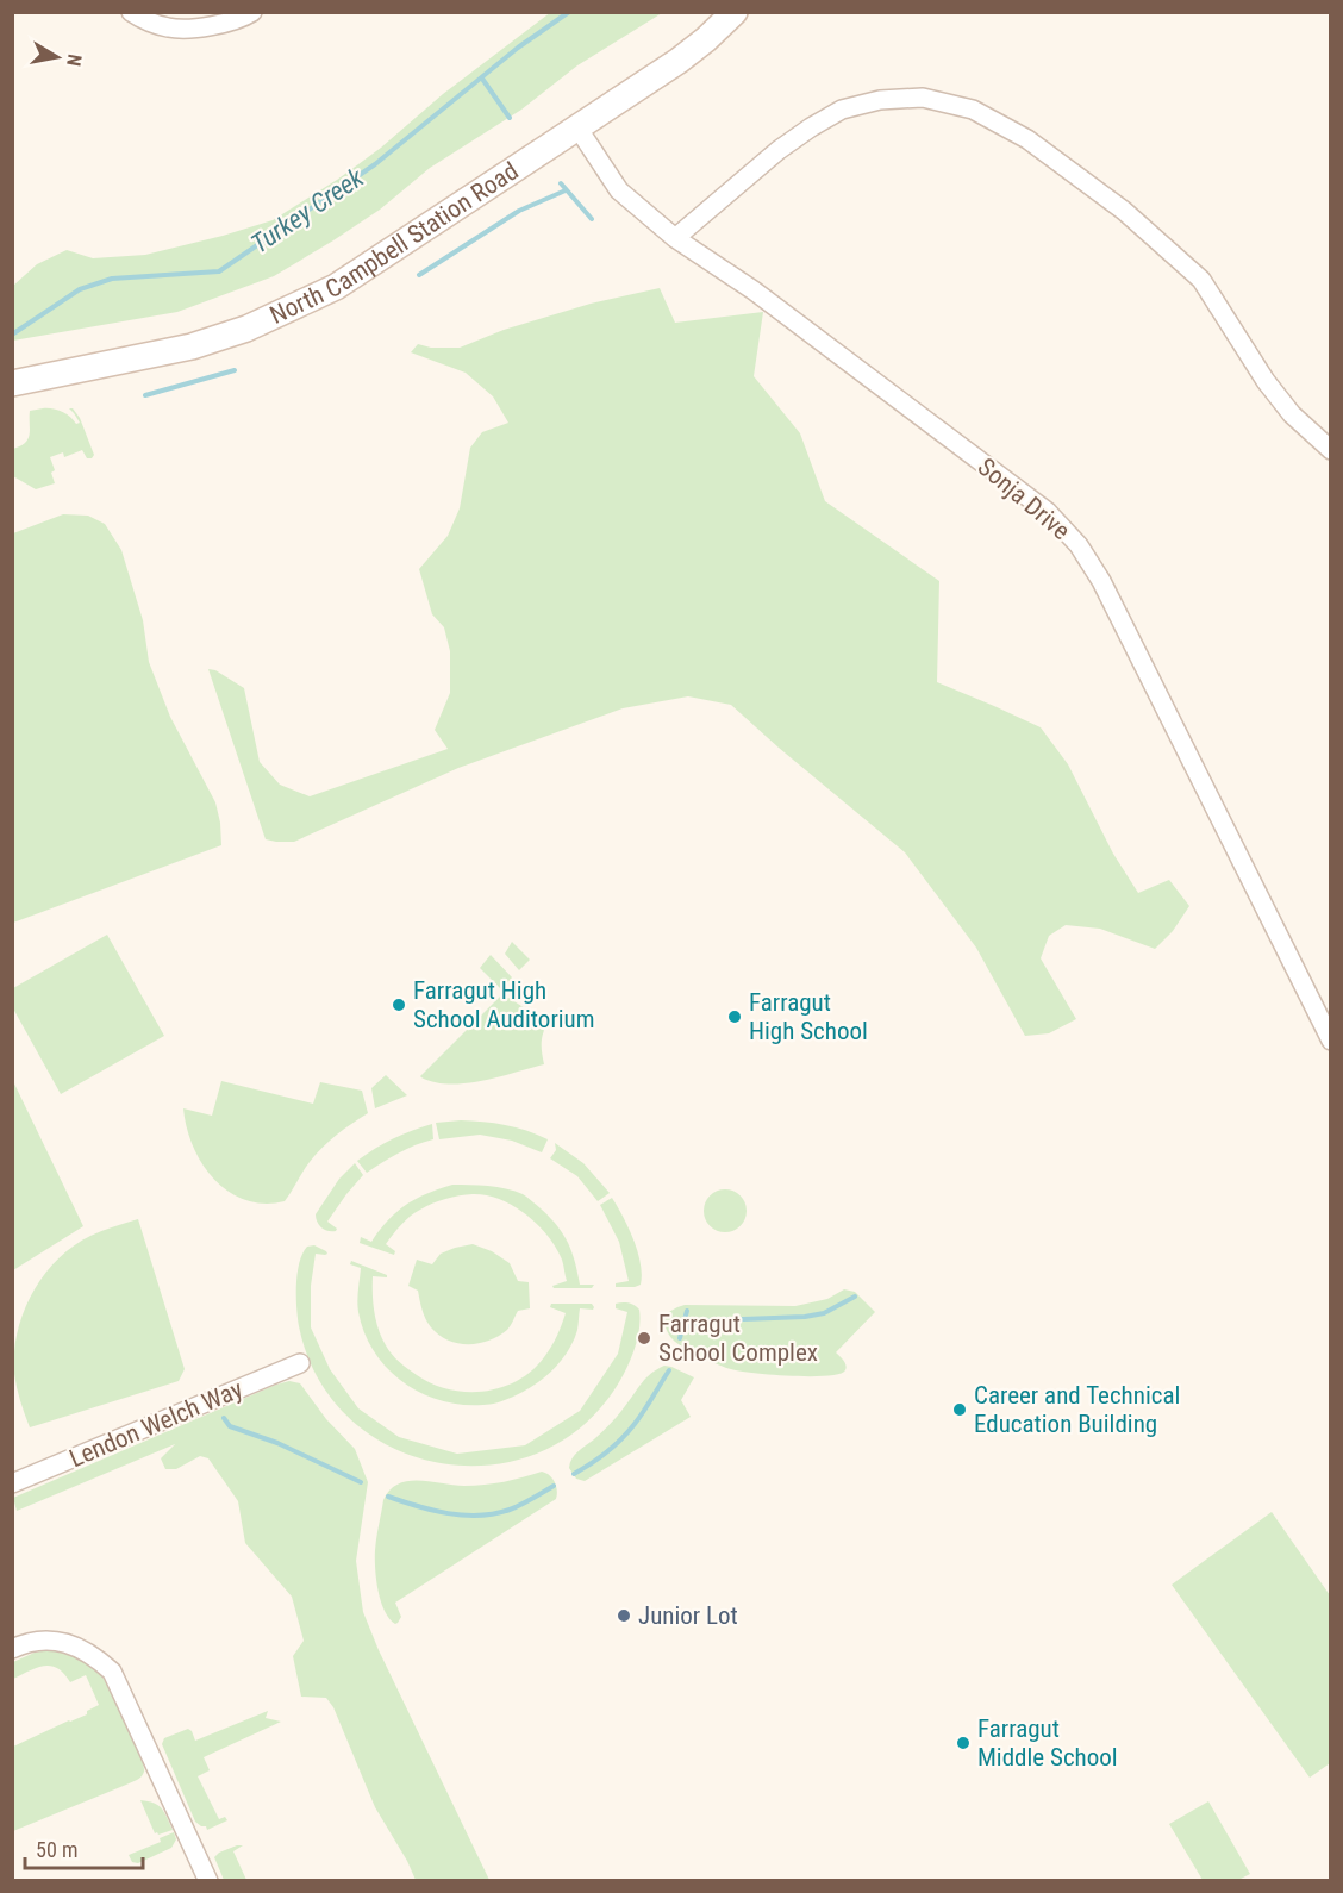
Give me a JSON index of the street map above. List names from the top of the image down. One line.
{"streets":{"main road":["North Campbell Station Road"],"street":["Sonja Drive","Lendon Welch Way"]},"crossings":[["North Campbell Station Road","Sonja Drive"]],"water":["Turkey Creek"],"places":["Farragut High School Auditorium","Farragut High School","Farragut School Complex","Career and Technical Education Building","Junior Lot","Farragut Middle School"],"scale_bar":"50 m","north":"right"}
